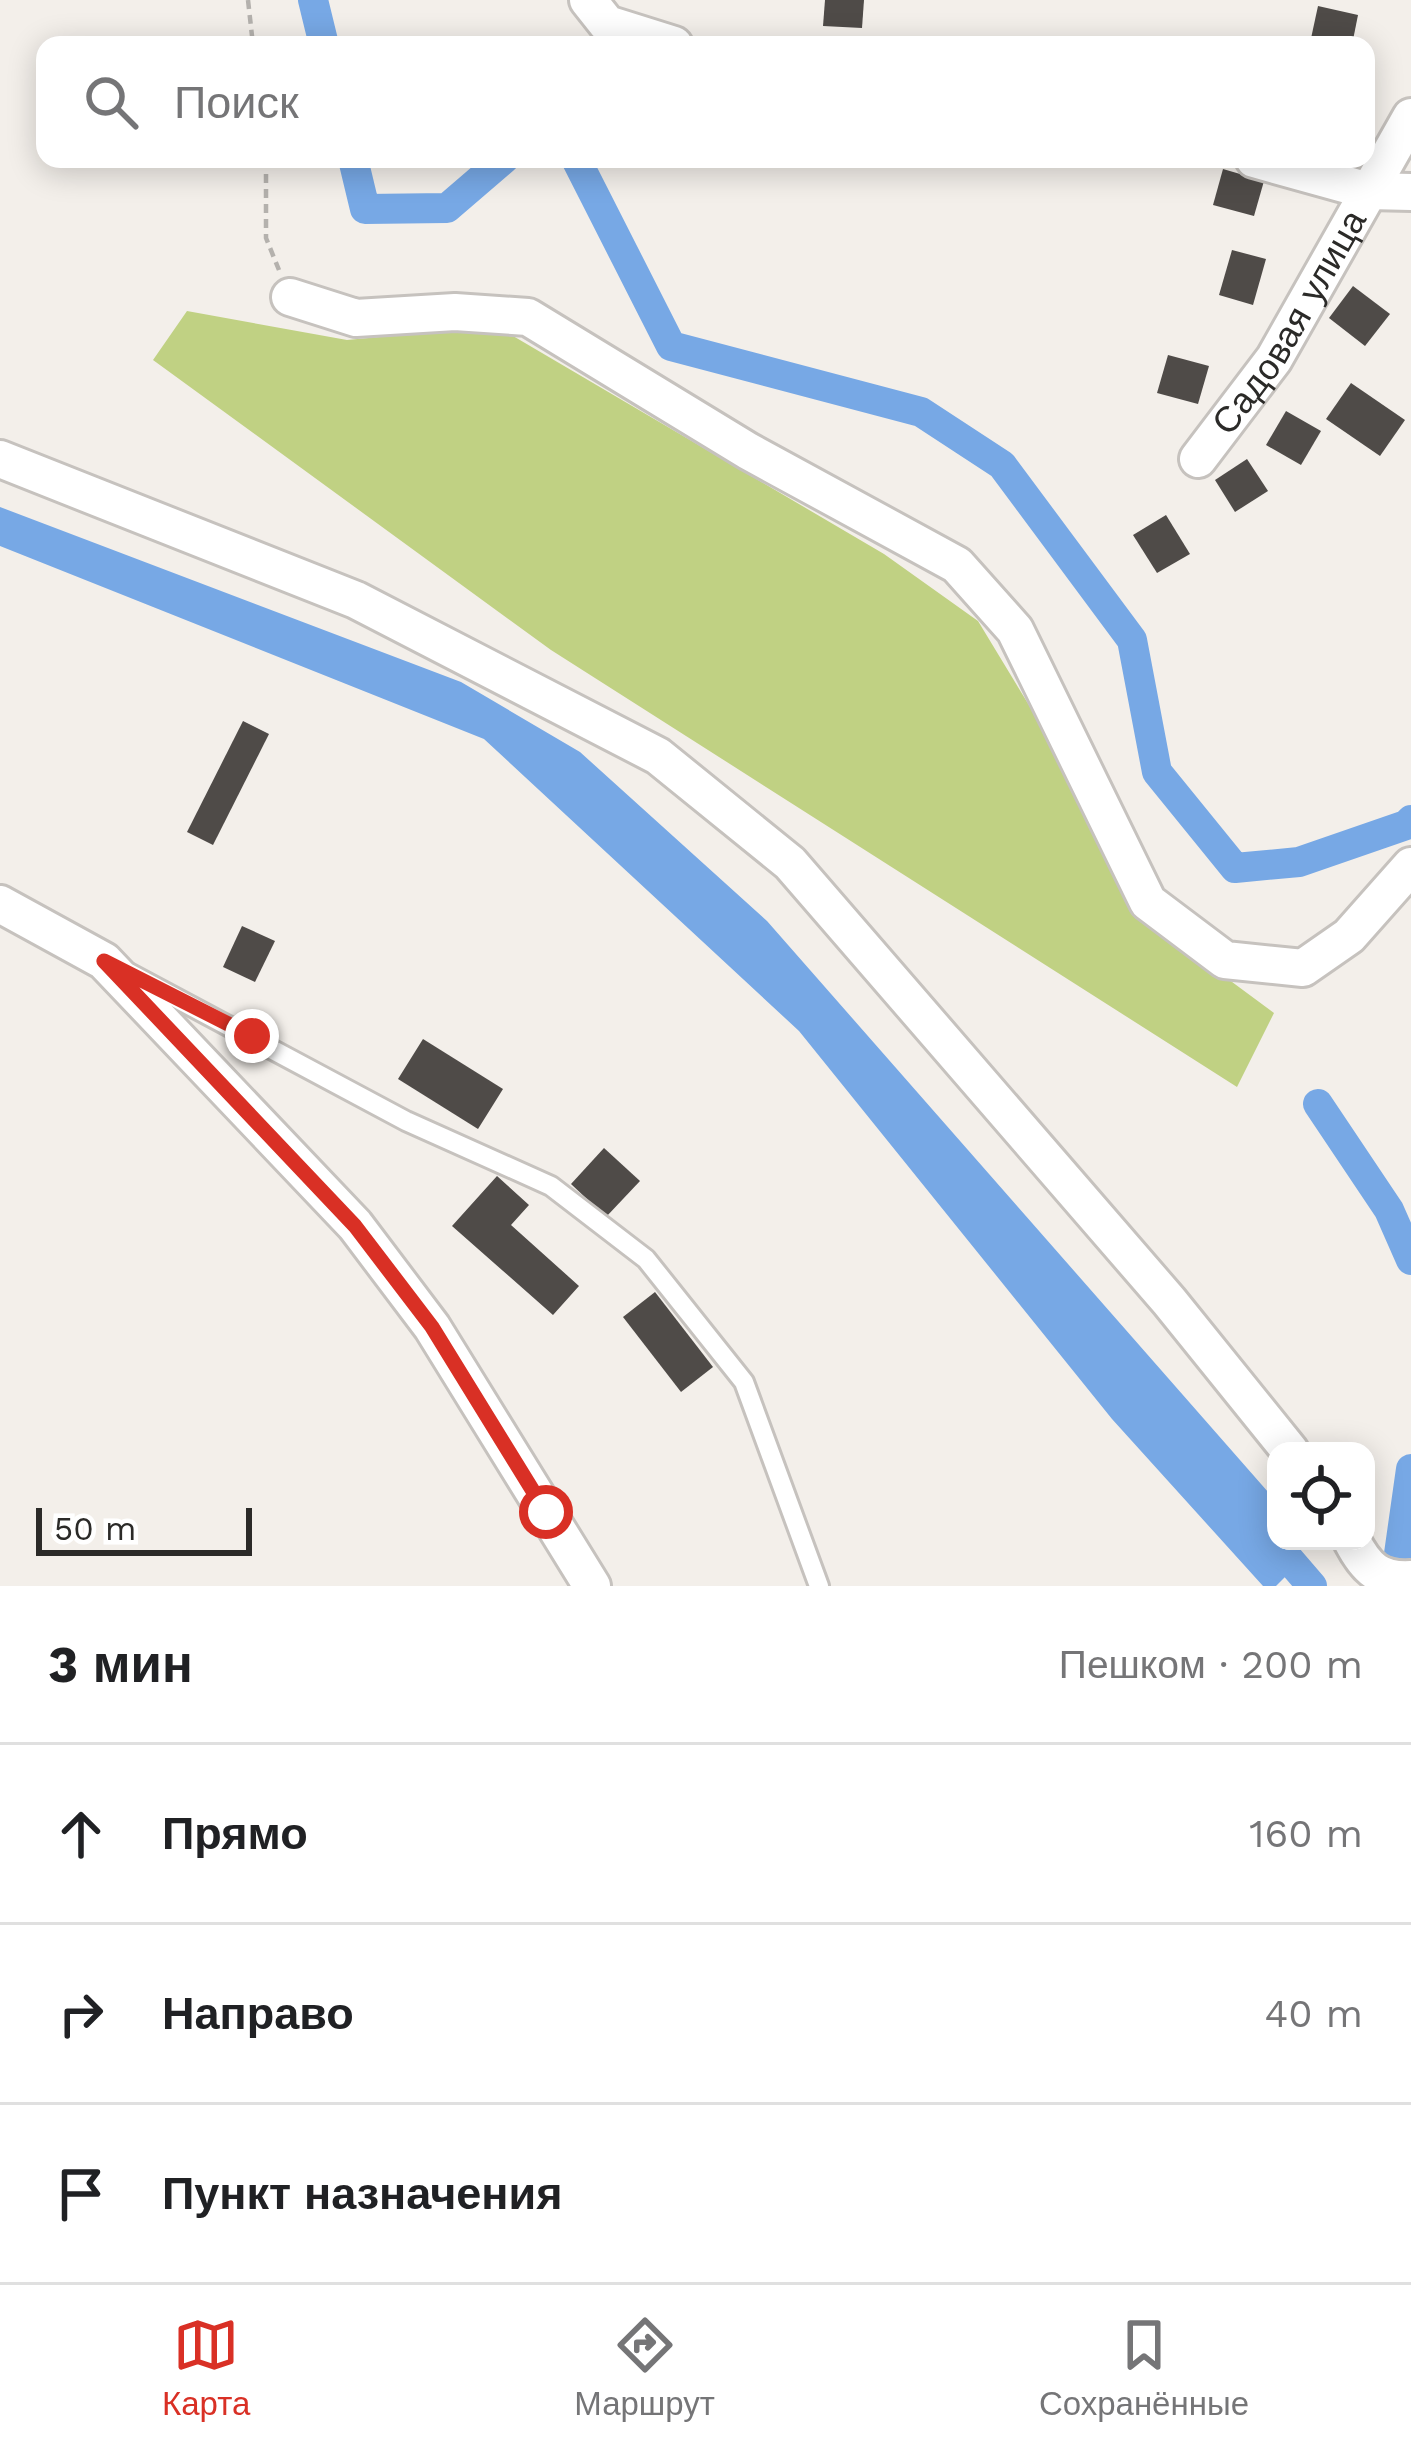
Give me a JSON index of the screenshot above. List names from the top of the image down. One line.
{"streets":{"street":["Садовая улица"]},"scale_bar":"50 m","page":{"search":"Поиск","scale":"50 m","heading":["3 мин","Пешком · 200 m"],"list":[["Прямо","160 m"],["Направо","40 m"],"Пункт назначения"],"nav":["Карта","Маршрут","Сохранённые"]}}
